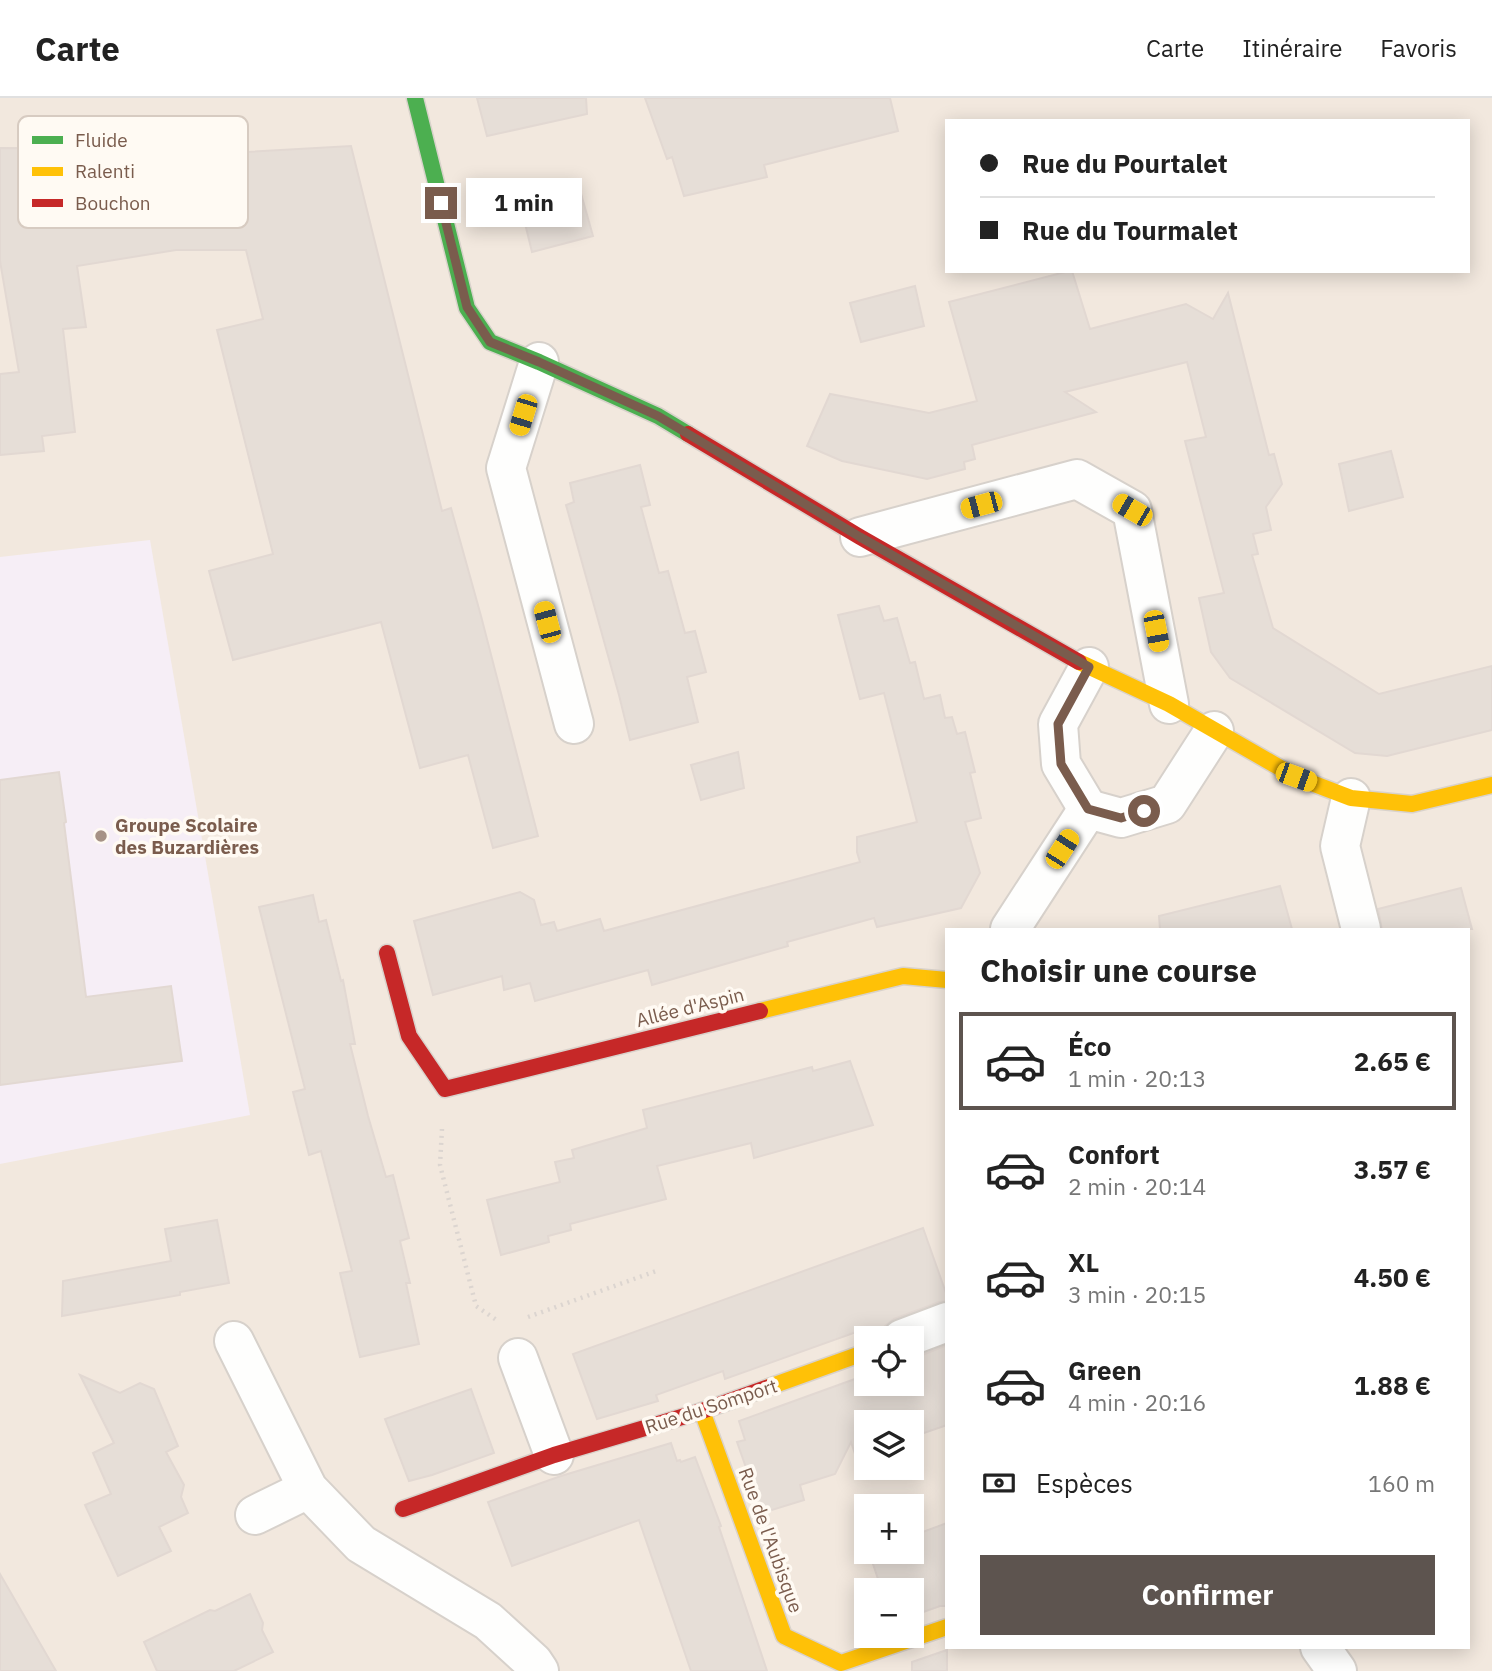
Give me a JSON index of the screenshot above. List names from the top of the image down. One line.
{"streets":{"street":["Allée d'Aspin","Rue du Somport","Rue de l'Aubisque"]},"crossings":[["Rue du Somport","Rue de l'Aubisque"]],"places":["Groupe Scolaire des Buzardières"],"legend":["Fluide","Ralenti","Bouchon"],"page":{"header":"Carte","nav":["Carte","Itinéraire","Favoris"],"banner":["Rue du Pourtalet","Rue du Tourmalet"],"bubble":"1 min","heading":"Choisir une course","list":[{"name":"Éco","note":"1 min · 20:13","value":"2.65 €"},{"name":"Confort","note":"2 min · 20:14","value":"3.57 €"},{"name":"XL","note":"3 min · 20:15","value":"4.50 €"},{"name":"Green","note":"4 min · 20:16","value":"1.88 €"}],"map_buttons":["+","−"],"pay":["Espèces","160 m"],"buttons":"Confirmer"}}
